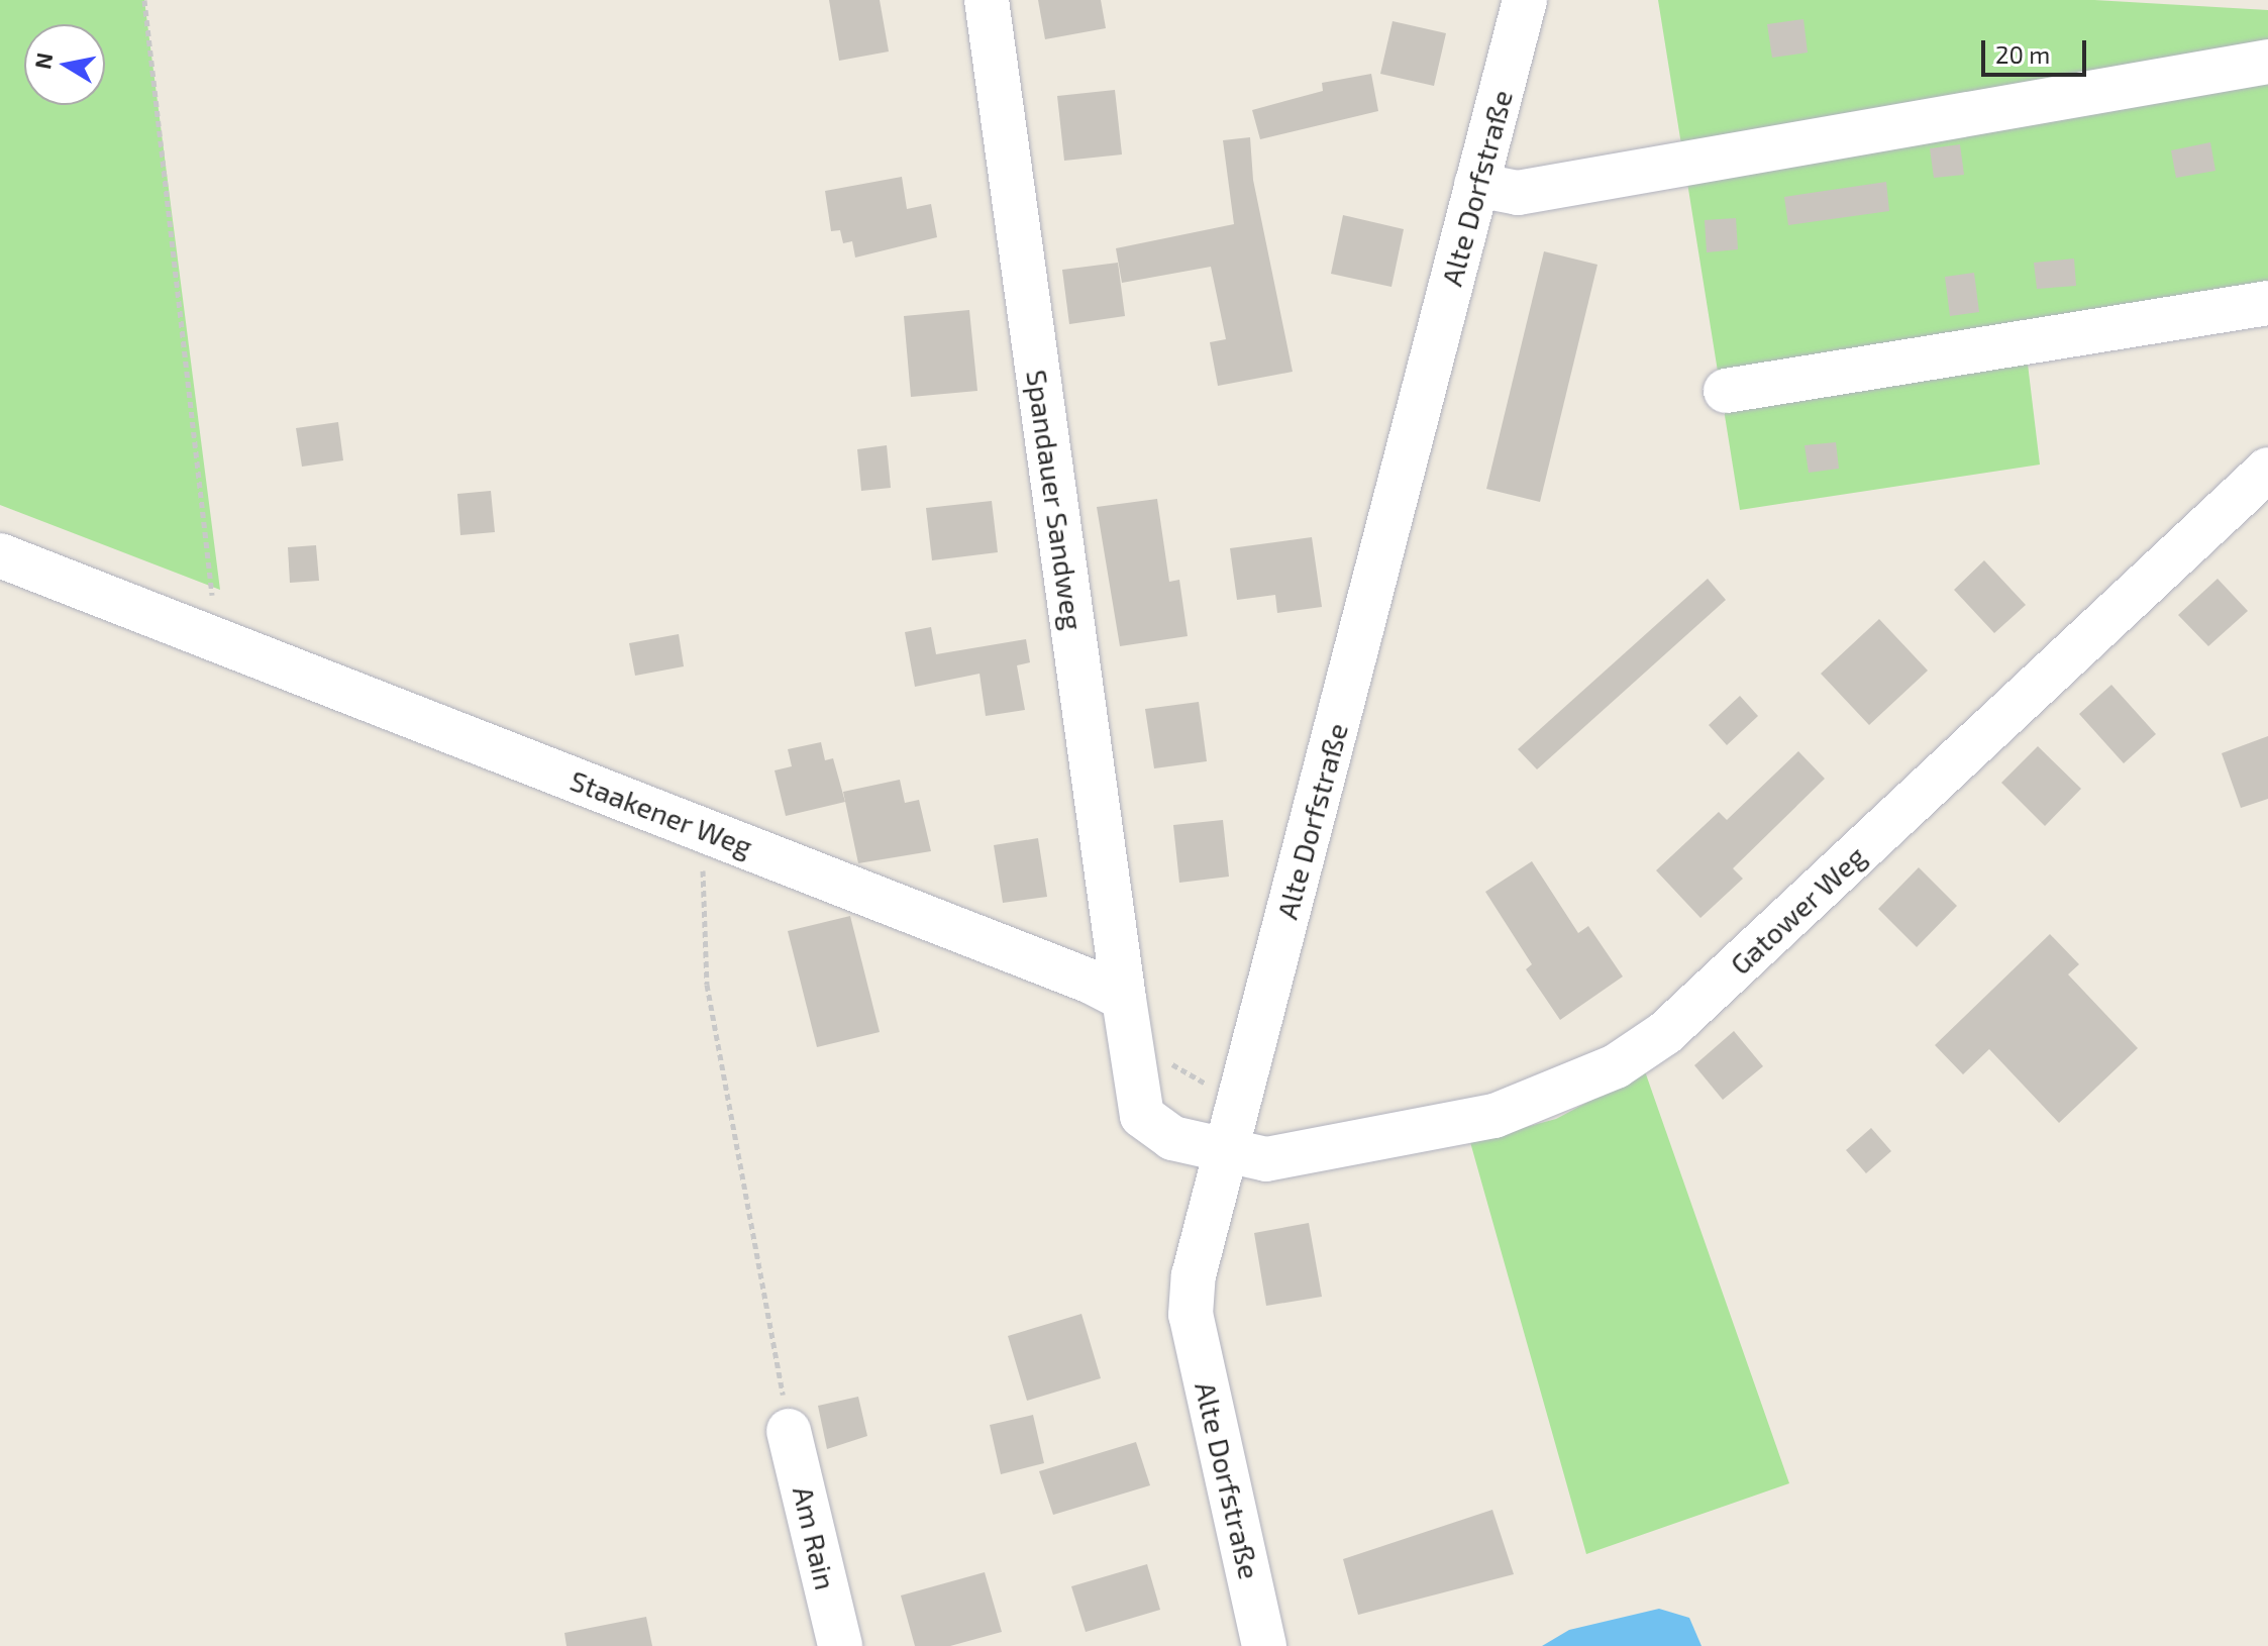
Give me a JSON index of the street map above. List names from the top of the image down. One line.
{"streets":{"street":["Alte Dorfstraße","Spandauer Sandweg","Staakener Weg","Gatower Weg","Am Rain"]},"crossings":[["Alte Dorfstraße","Gatower Weg"],["Spandauer Sandweg","Staakener Weg"]],"scale_bar":"20 m","north":"left"}
